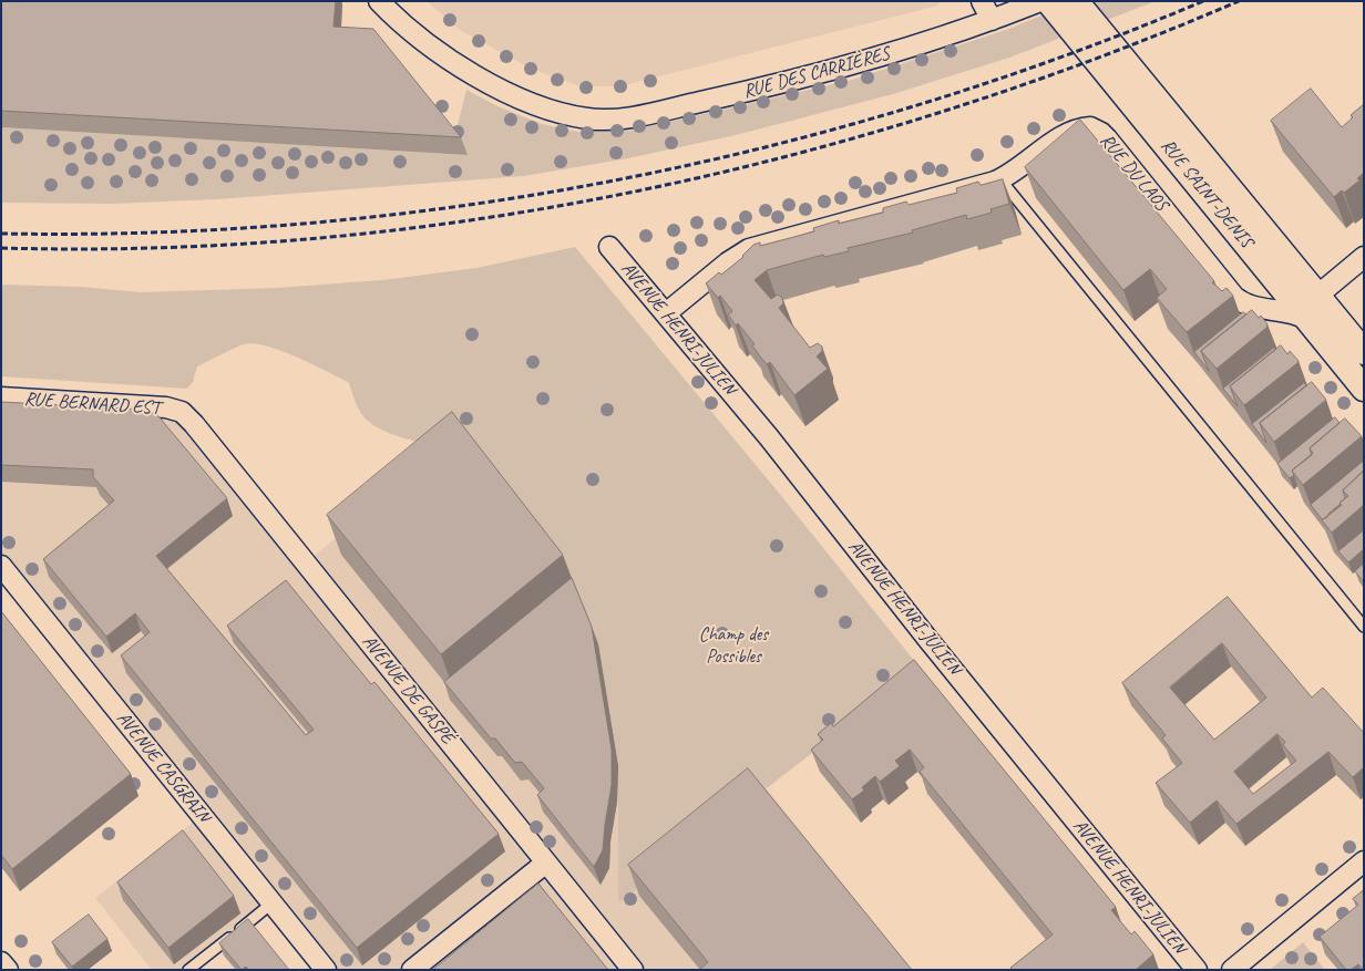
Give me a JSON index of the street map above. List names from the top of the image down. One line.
{"streets":{"main road":["RUE SAINT-DENIS"],"street":["RUE DES CARRIÈRES","RUE DU LAOS","AVENUE HENRI-JULIEN","RUE BERNARD EST","AVENUE DE GASPÉ","AVENUE CASGRAIN"]},"crossings":[["RUE DU LAOS","RUE SAINT-DENIS"],["RUE DU LAOS","AVENUE HENRI-JULIEN"],["RUE BERNARD EST","AVENUE DE GASPÉ"]],"parks":["Champ des Possibles"]}
